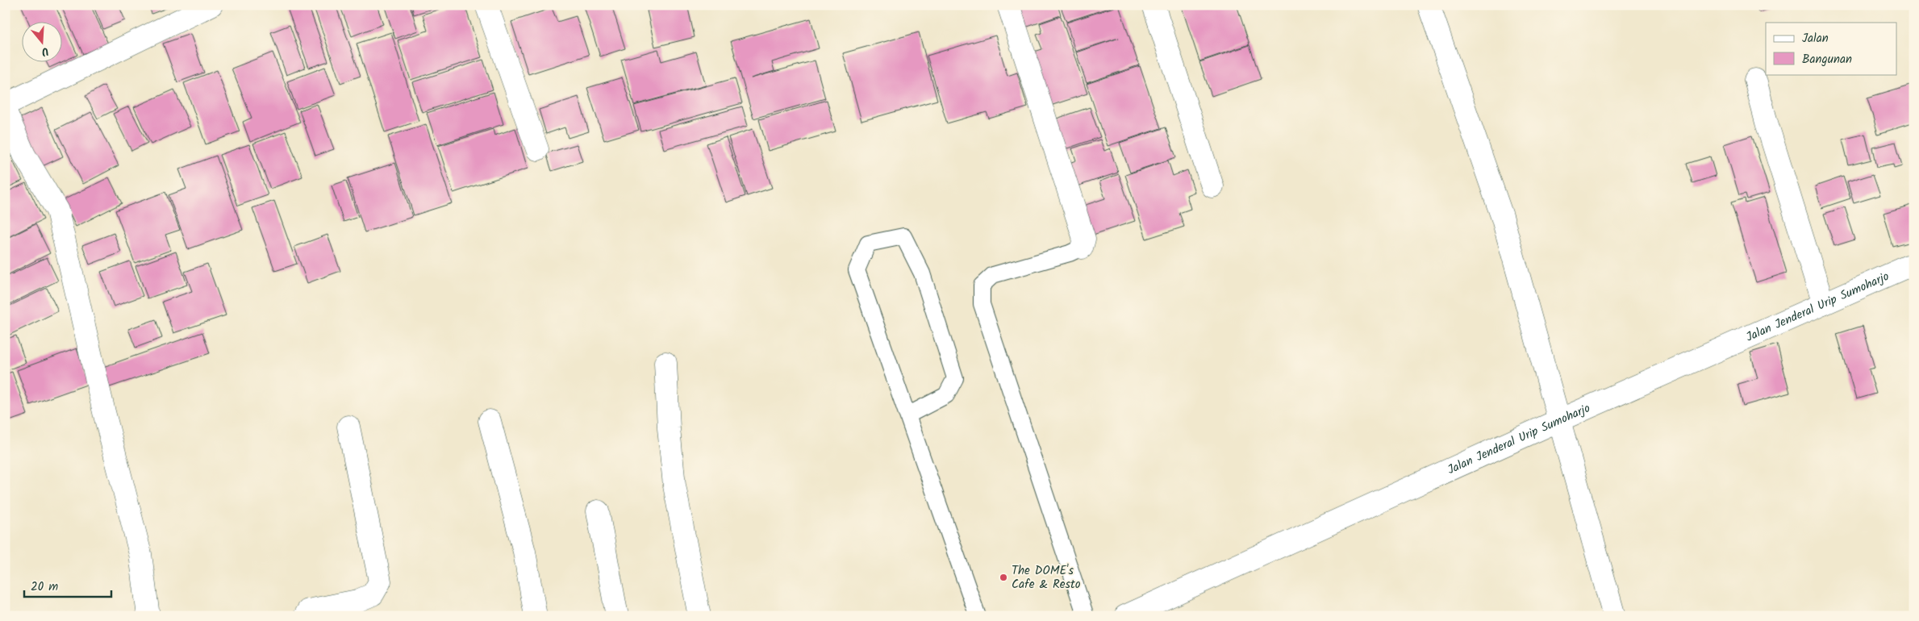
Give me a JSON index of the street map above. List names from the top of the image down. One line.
{"streets":{"street":["Jalan Jenderal Urip Sumoharjo"]},"places":["The DOME's Cafe & Resto"],"legend":["Jalan","Bangunan"],"scale_bar":"20 m","north":"bottom"}
